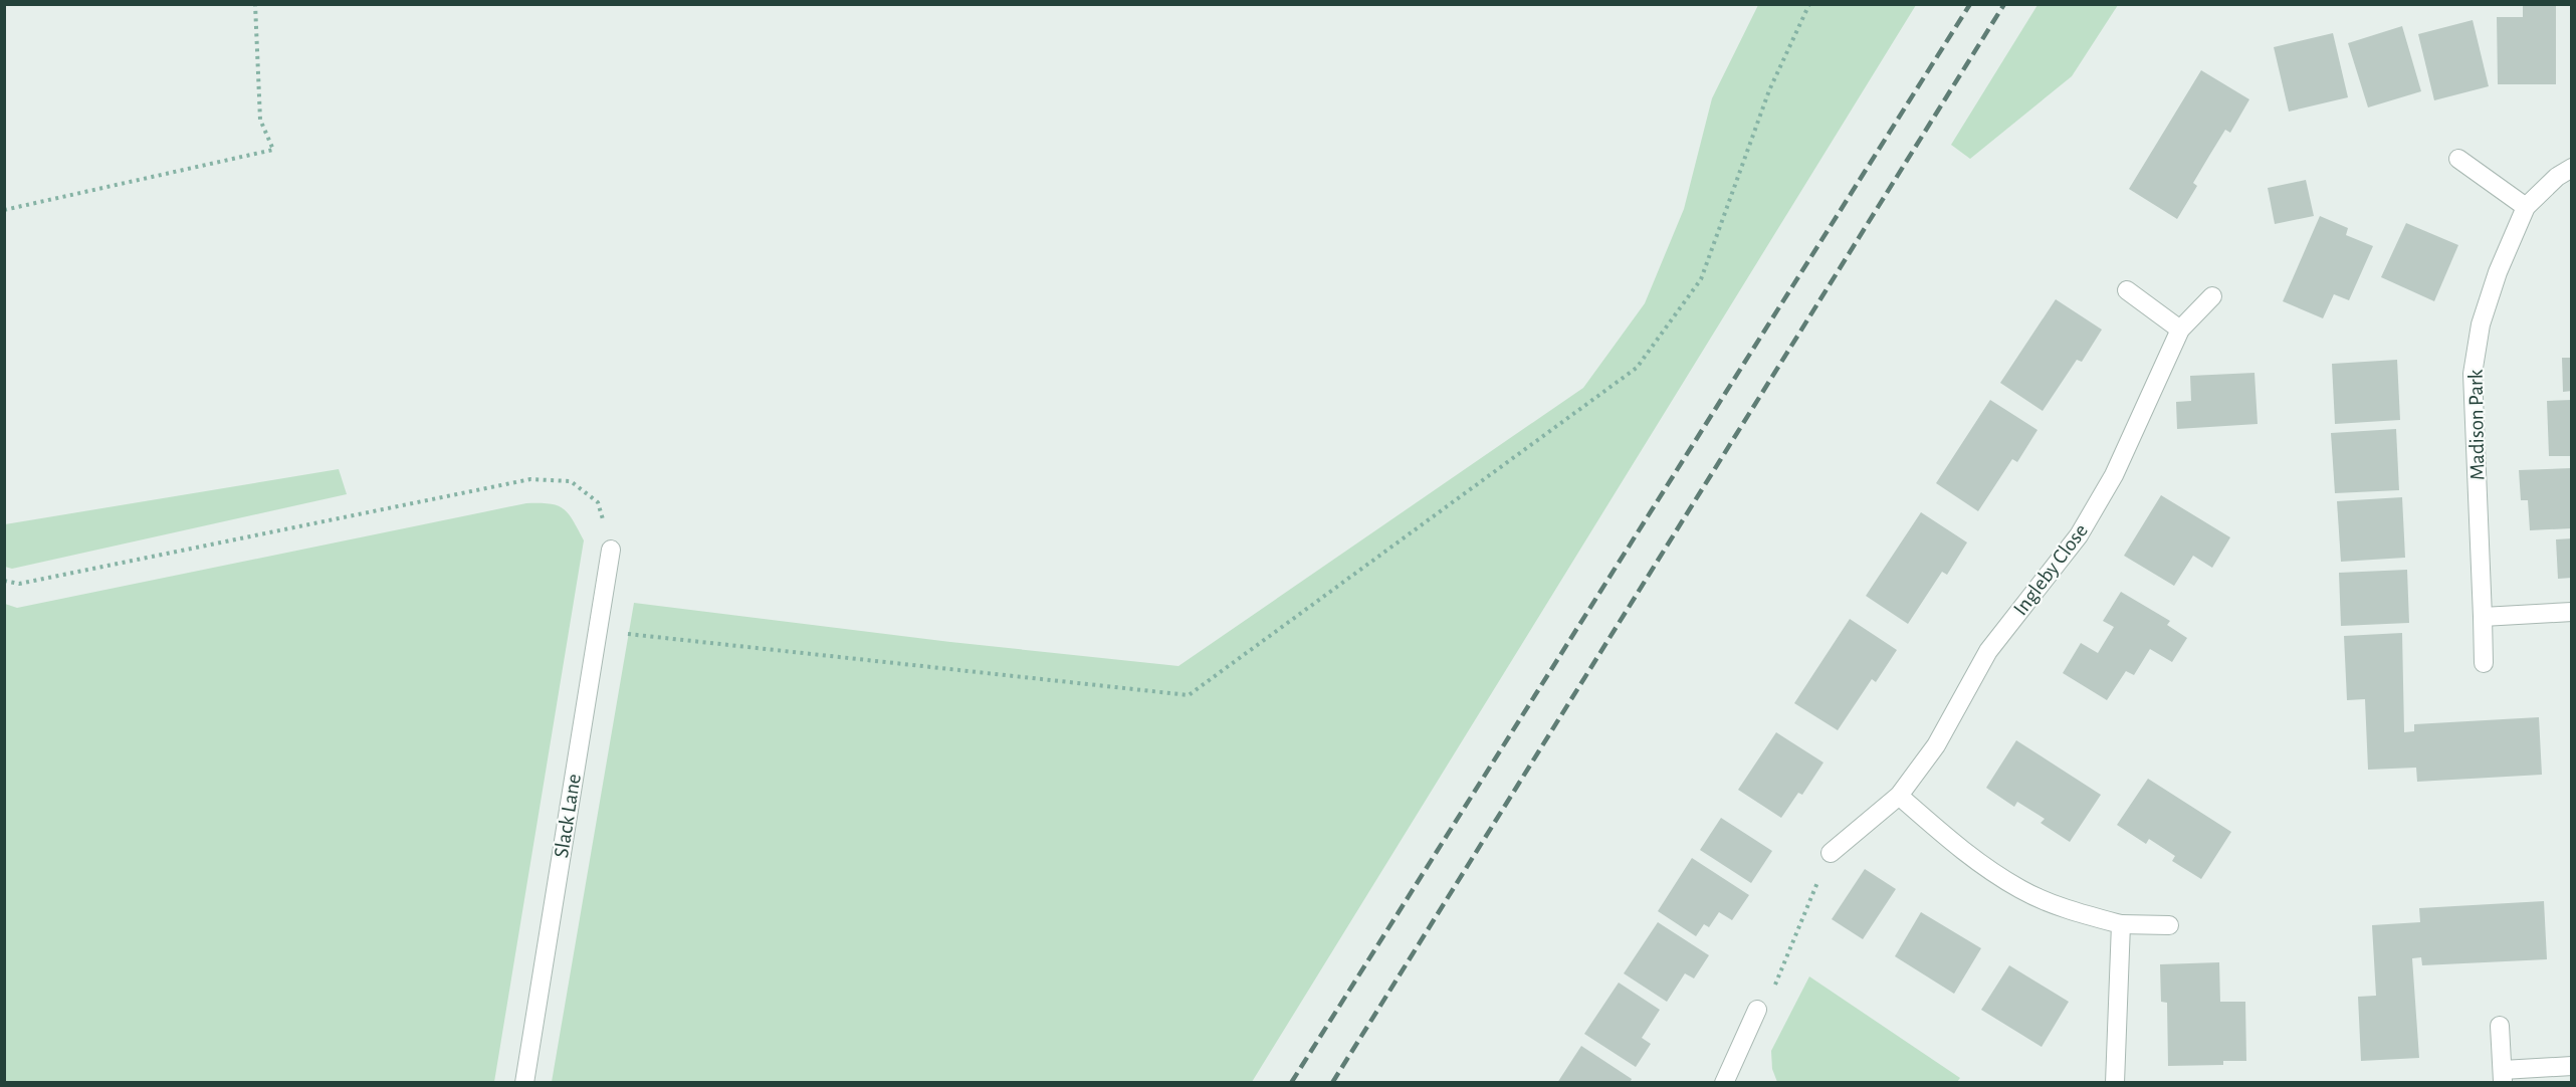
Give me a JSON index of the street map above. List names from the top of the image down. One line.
{"streets":{"street":["Madison Park","Ingleby Close","Slack Lane"]}}
